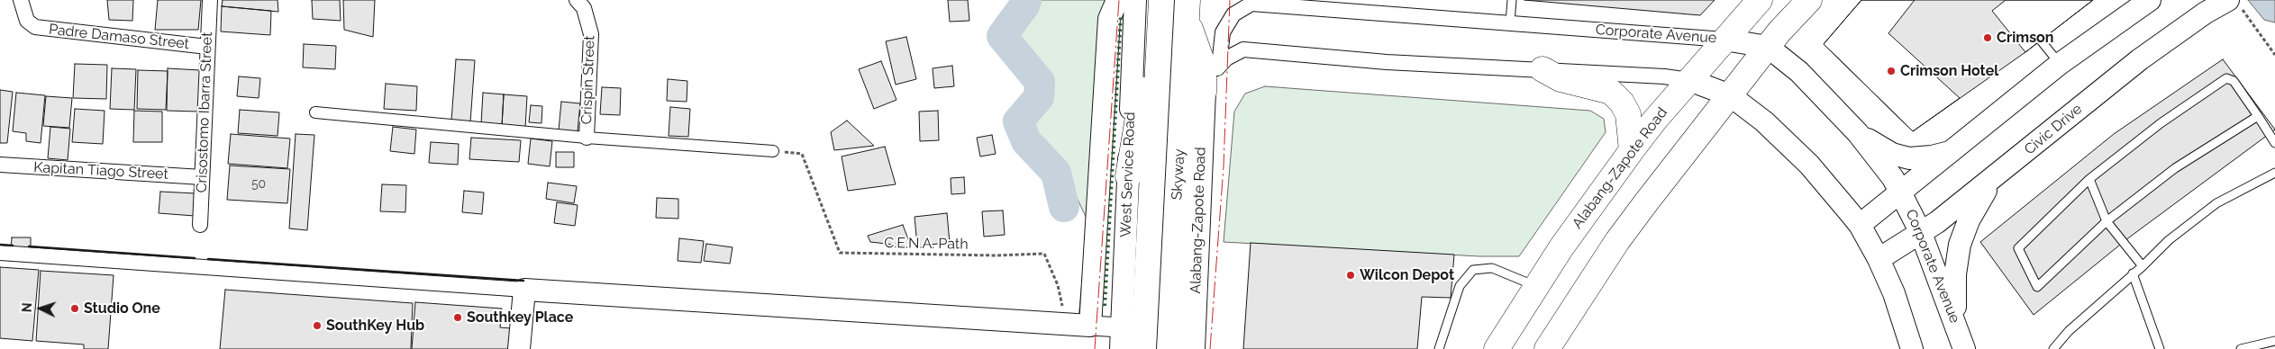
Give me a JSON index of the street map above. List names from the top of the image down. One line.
{"streets":{"highway":["Alabang-Zapote Road","Skyway"],"main road":["Corporate Avenue","Civic Drive","West Service Road"],"street":["Padre Damaso Street","Crispin Street","Crisostomo Ibarra Street","Kapitan Tiago Street"],"path":["C.E.N.A. Path"]},"crossings":[["Corporate Avenue","Civic Drive"],["Corporate Avenue","Alabang-Zapote Road"],["Padre Damaso Street","Crisostomo Ibarra Street"],["Crisostomo Ibarra Street","Kapitan Tiago Street"]],"places":["Crimson","Crimson Hotel","Wilcon Depot","Studio One","Southkey Place","SouthKey Hub"],"house_numbers":["50"],"north":"left"}
